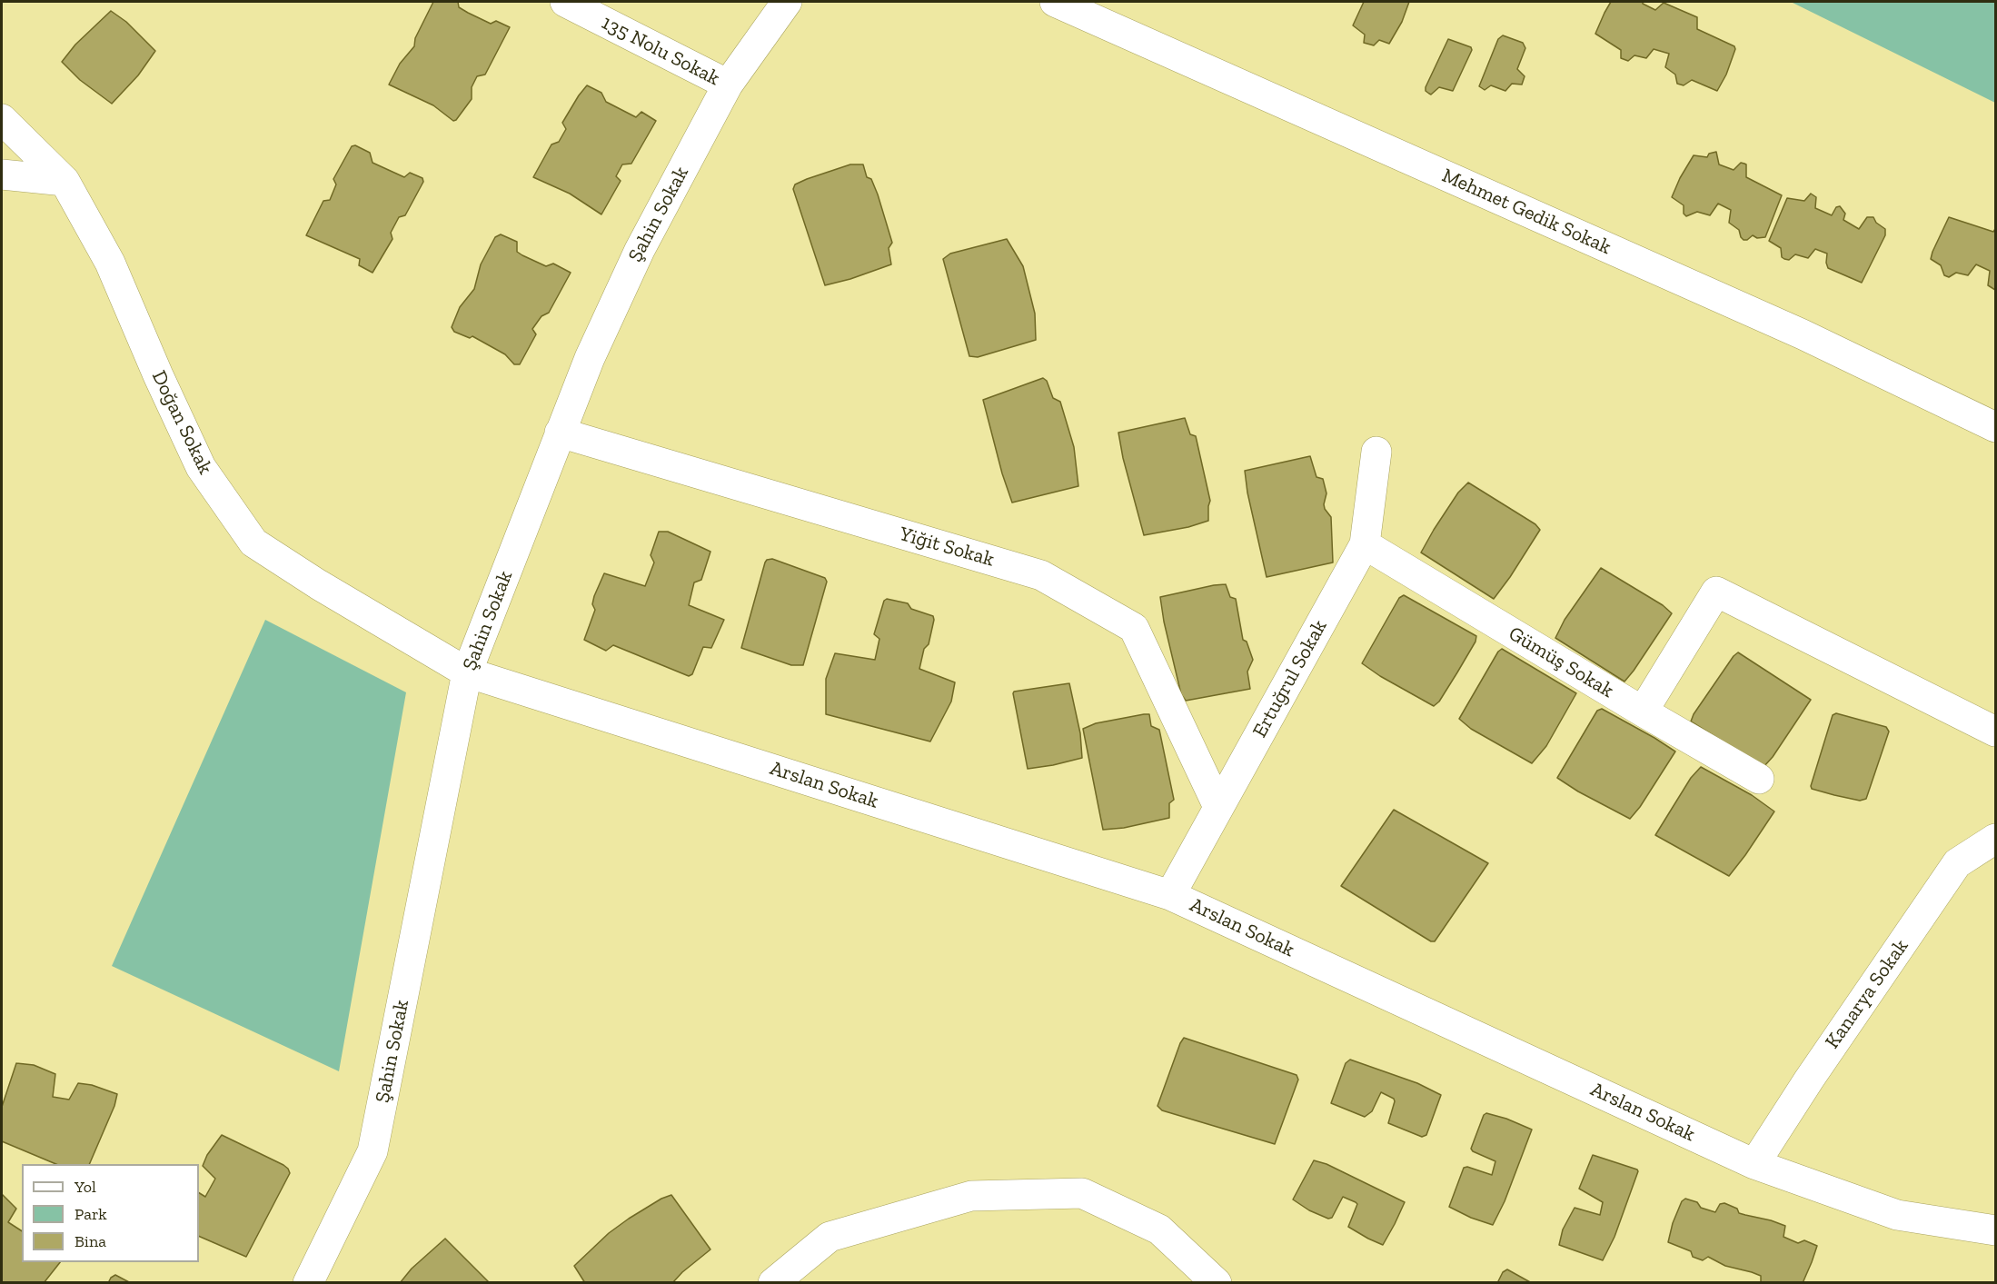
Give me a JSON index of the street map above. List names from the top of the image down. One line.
{"streets":{"street":["135 Nolu Sokak","Mehmet Gedik Sokak","Şahin Sokak","Doğan Sokak","Yiğit Sokak","Gümüş Sokak","Ertuğrul Sokak","Arslan Sokak","Kanarya Sokak"]},"crossings":[["135 Nolu Sokak","Şahin Sokak"],["Şahin Sokak","Doğan Sokak"],["Şahin Sokak","Yiğit Sokak"],["Şahin Sokak","Arslan Sokak"],["Doğan Sokak","Arslan Sokak"],["Yiğit Sokak","Ertuğrul Sokak"],["Gümüş Sokak","Ertuğrul Sokak"],["Ertuğrul Sokak","Arslan Sokak"],["Arslan Sokak","Kanarya Sokak"]],"legend":["Yol","Park","Bina"]}
